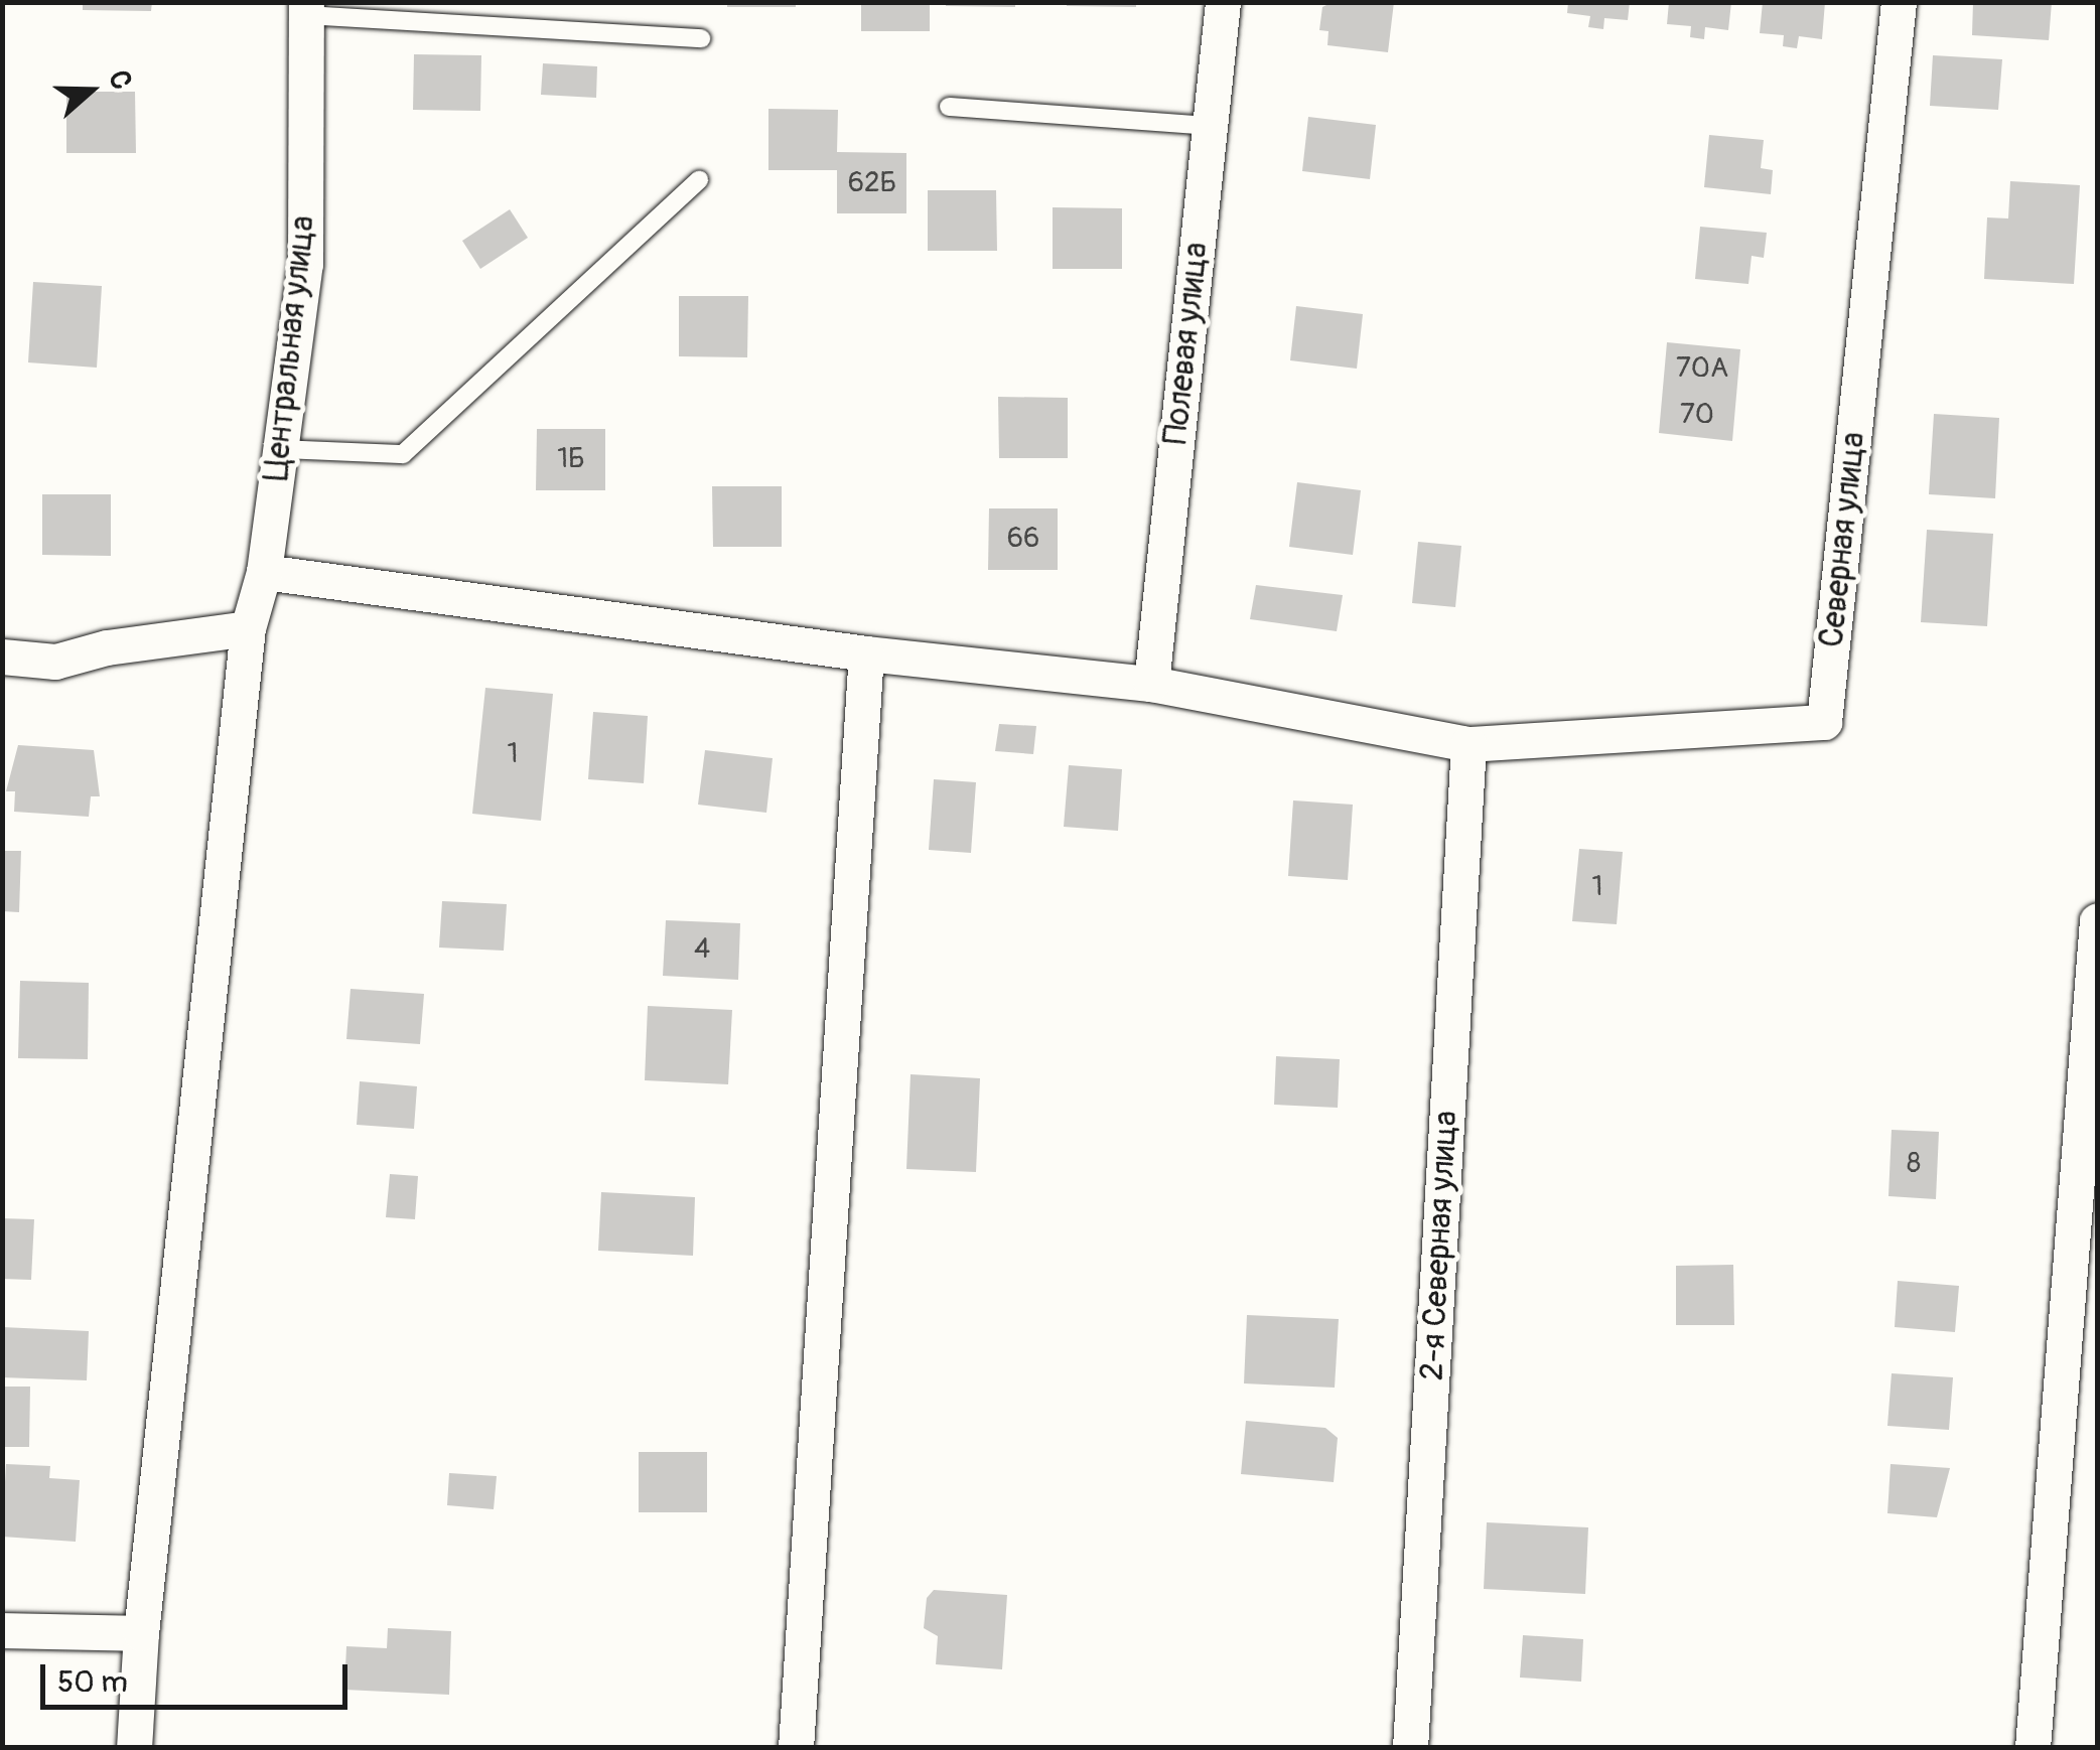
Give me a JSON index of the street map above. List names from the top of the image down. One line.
{"streets":{"street":["Полевая улица","Центральная улица","Северная улица","2-я Северная улица"]},"crossings":[["Северная улица","2-я Северная улица"]],"house_numbers":["62Б","70А","70","1Б","66","1","1","4","8"],"scale_bar":"50 m","north":"right"}
